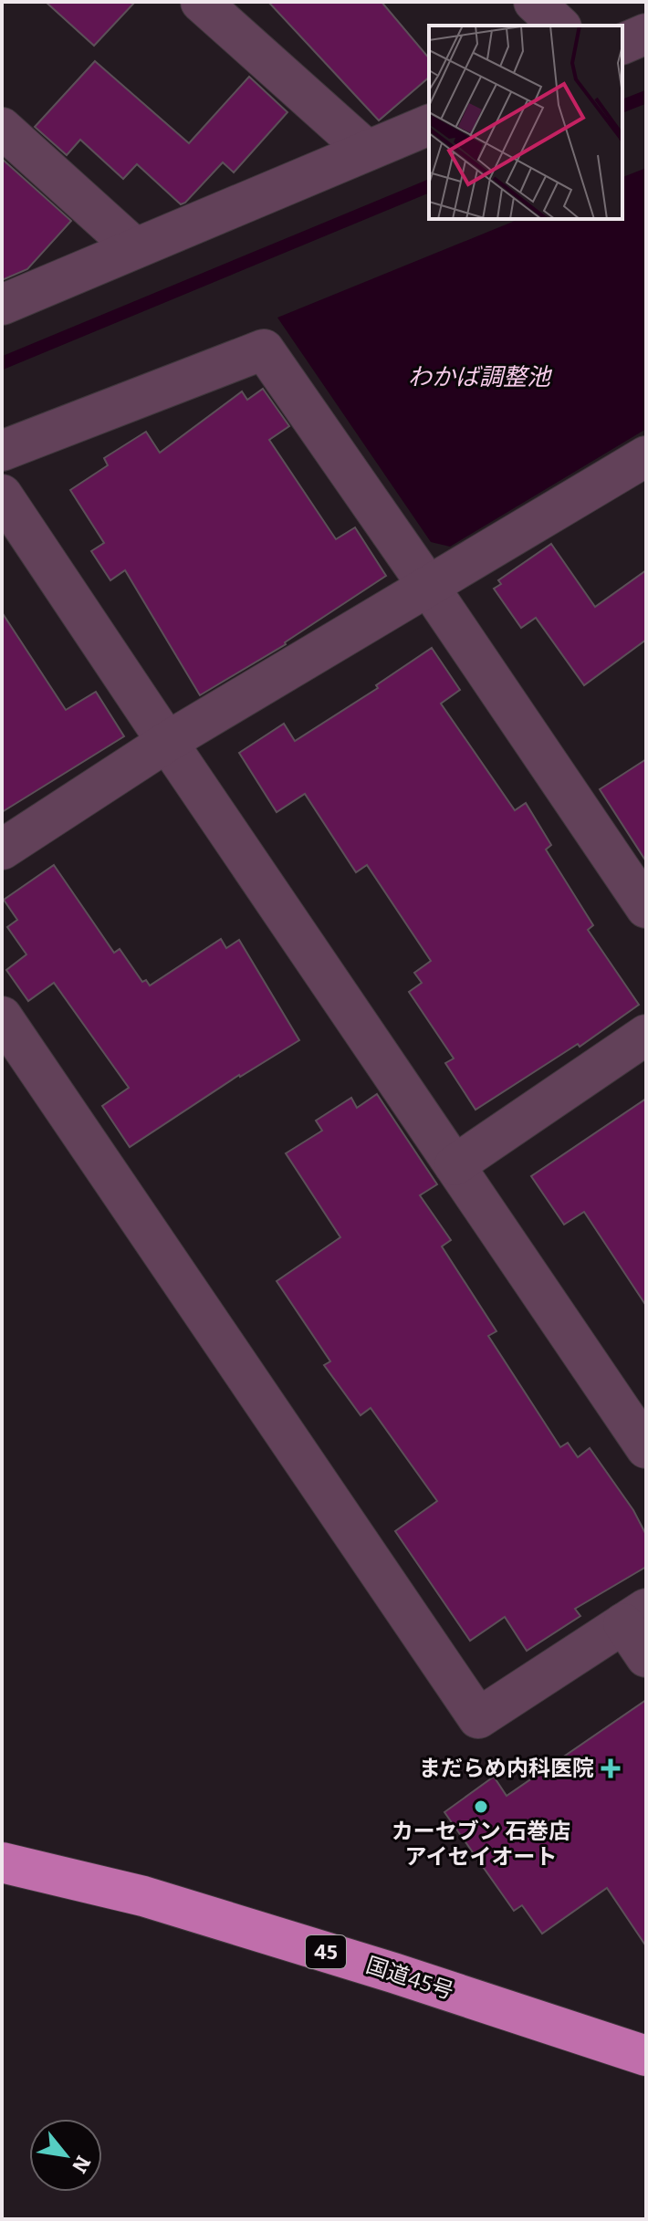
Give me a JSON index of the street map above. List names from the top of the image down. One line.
{"streets":{"highway":["45","国道45号"]},"water":["わかば調整池"],"places":{"health":["まだらめ内科医院"],"other":["カーセブン 石巻店 アイセイオート"]},"north":"bottom right"}
